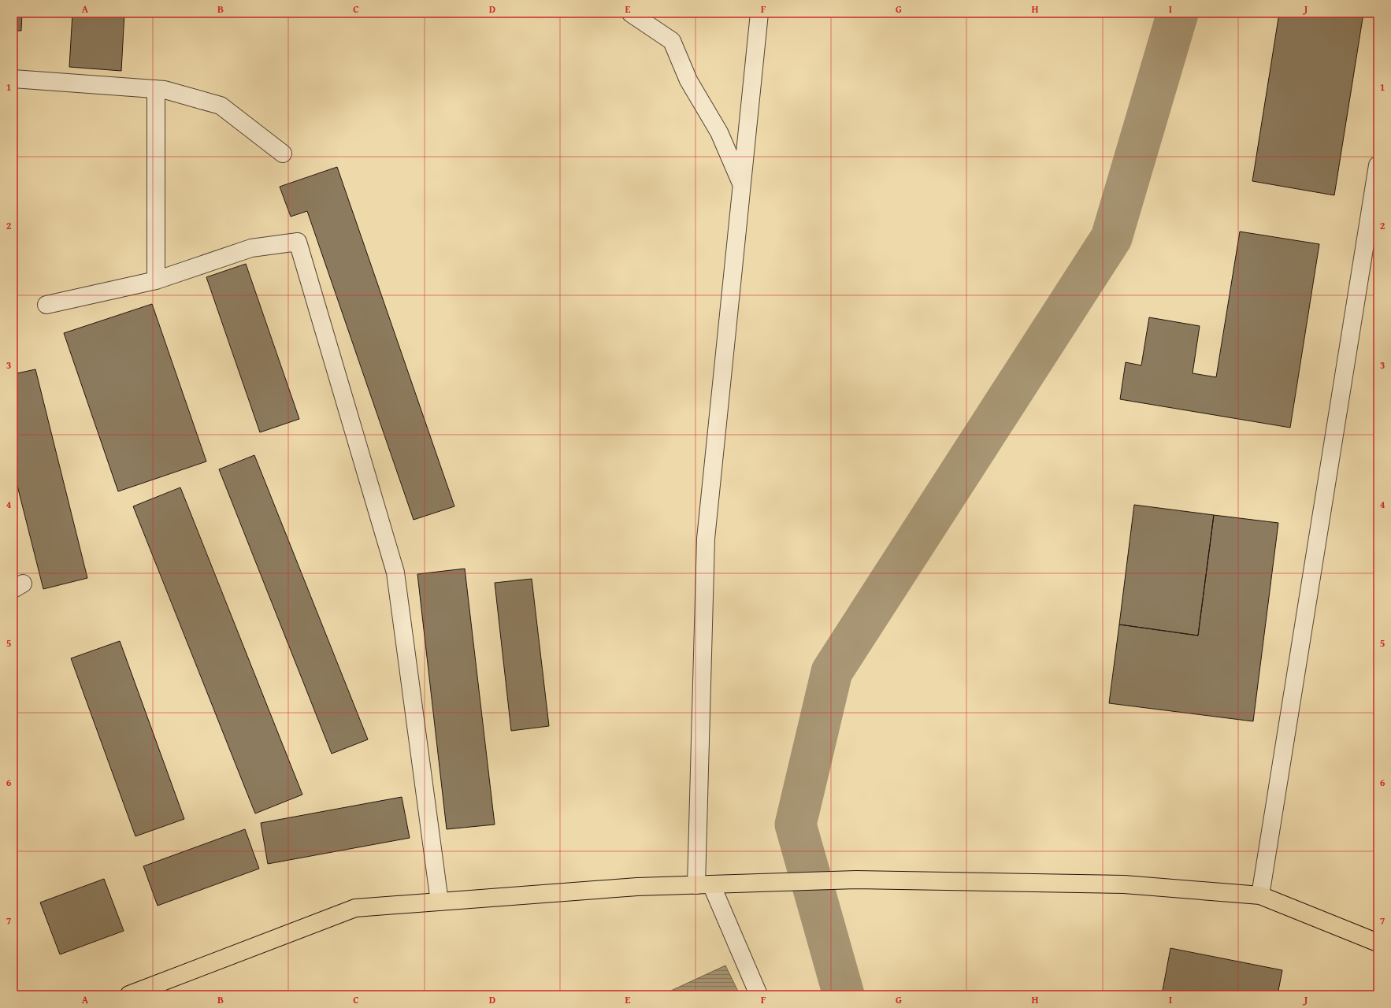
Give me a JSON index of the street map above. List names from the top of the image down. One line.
{"grid":{"columns":["A","B","C","D","E","F","G","H","I","J"],"rows":["1","2","3","4","5","6","7"]}}
